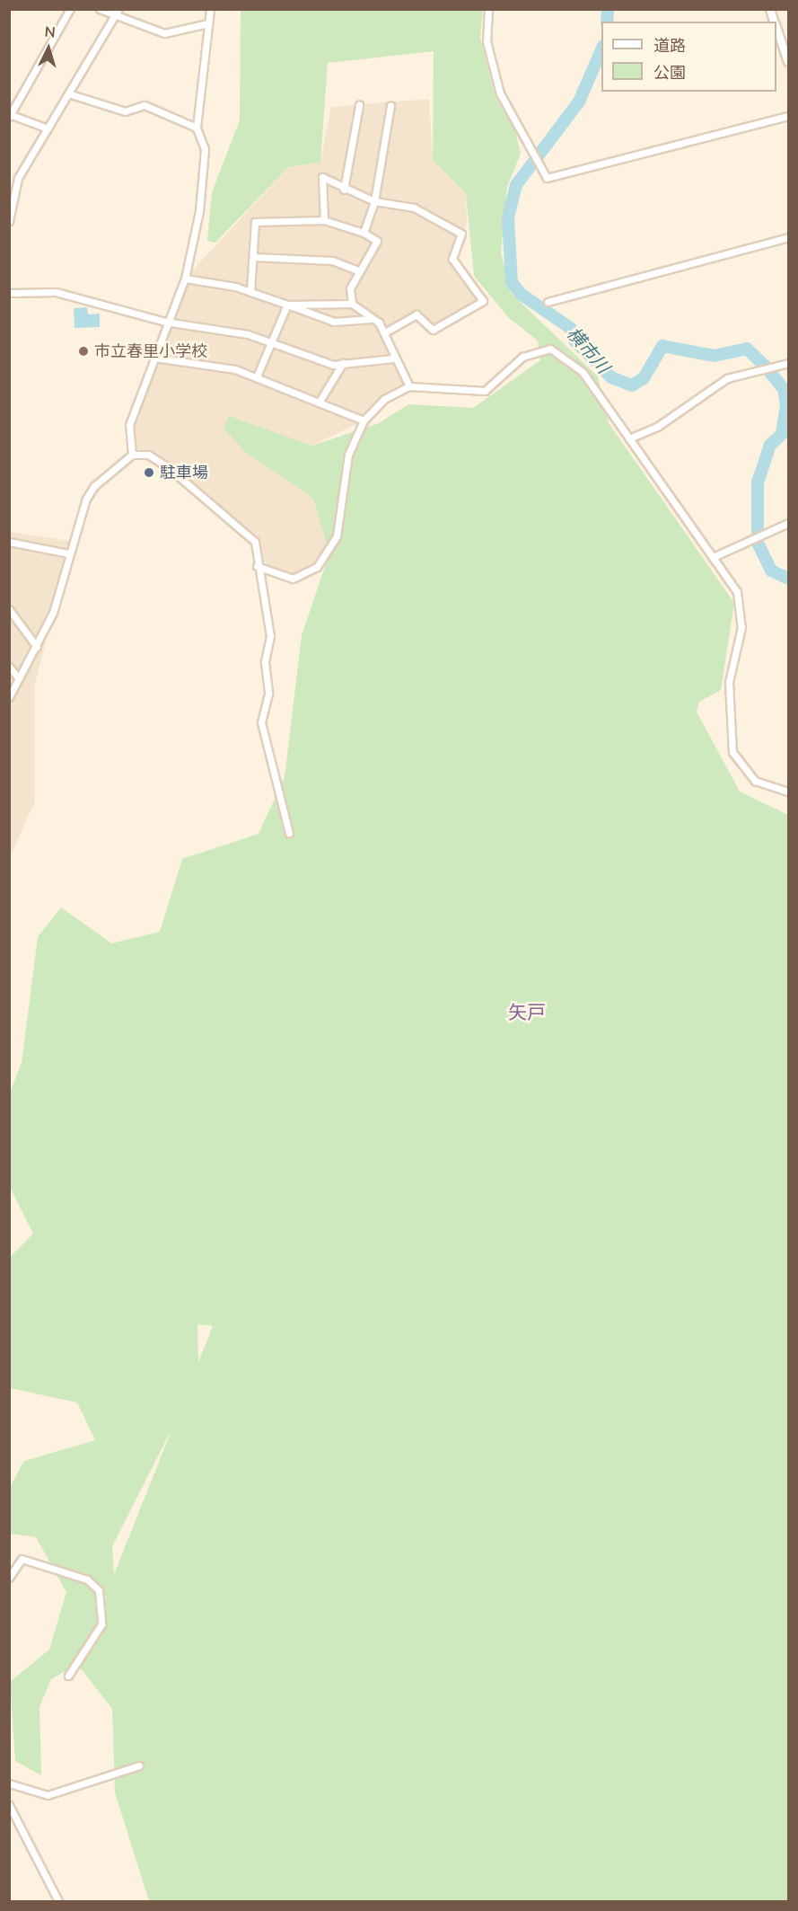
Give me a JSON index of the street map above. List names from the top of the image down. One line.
{"districts":["矢戸"],"water":["横市川"],"places":["市立春里小学校","駐車場"],"legend":["道路","公園"],"north":"top"}
